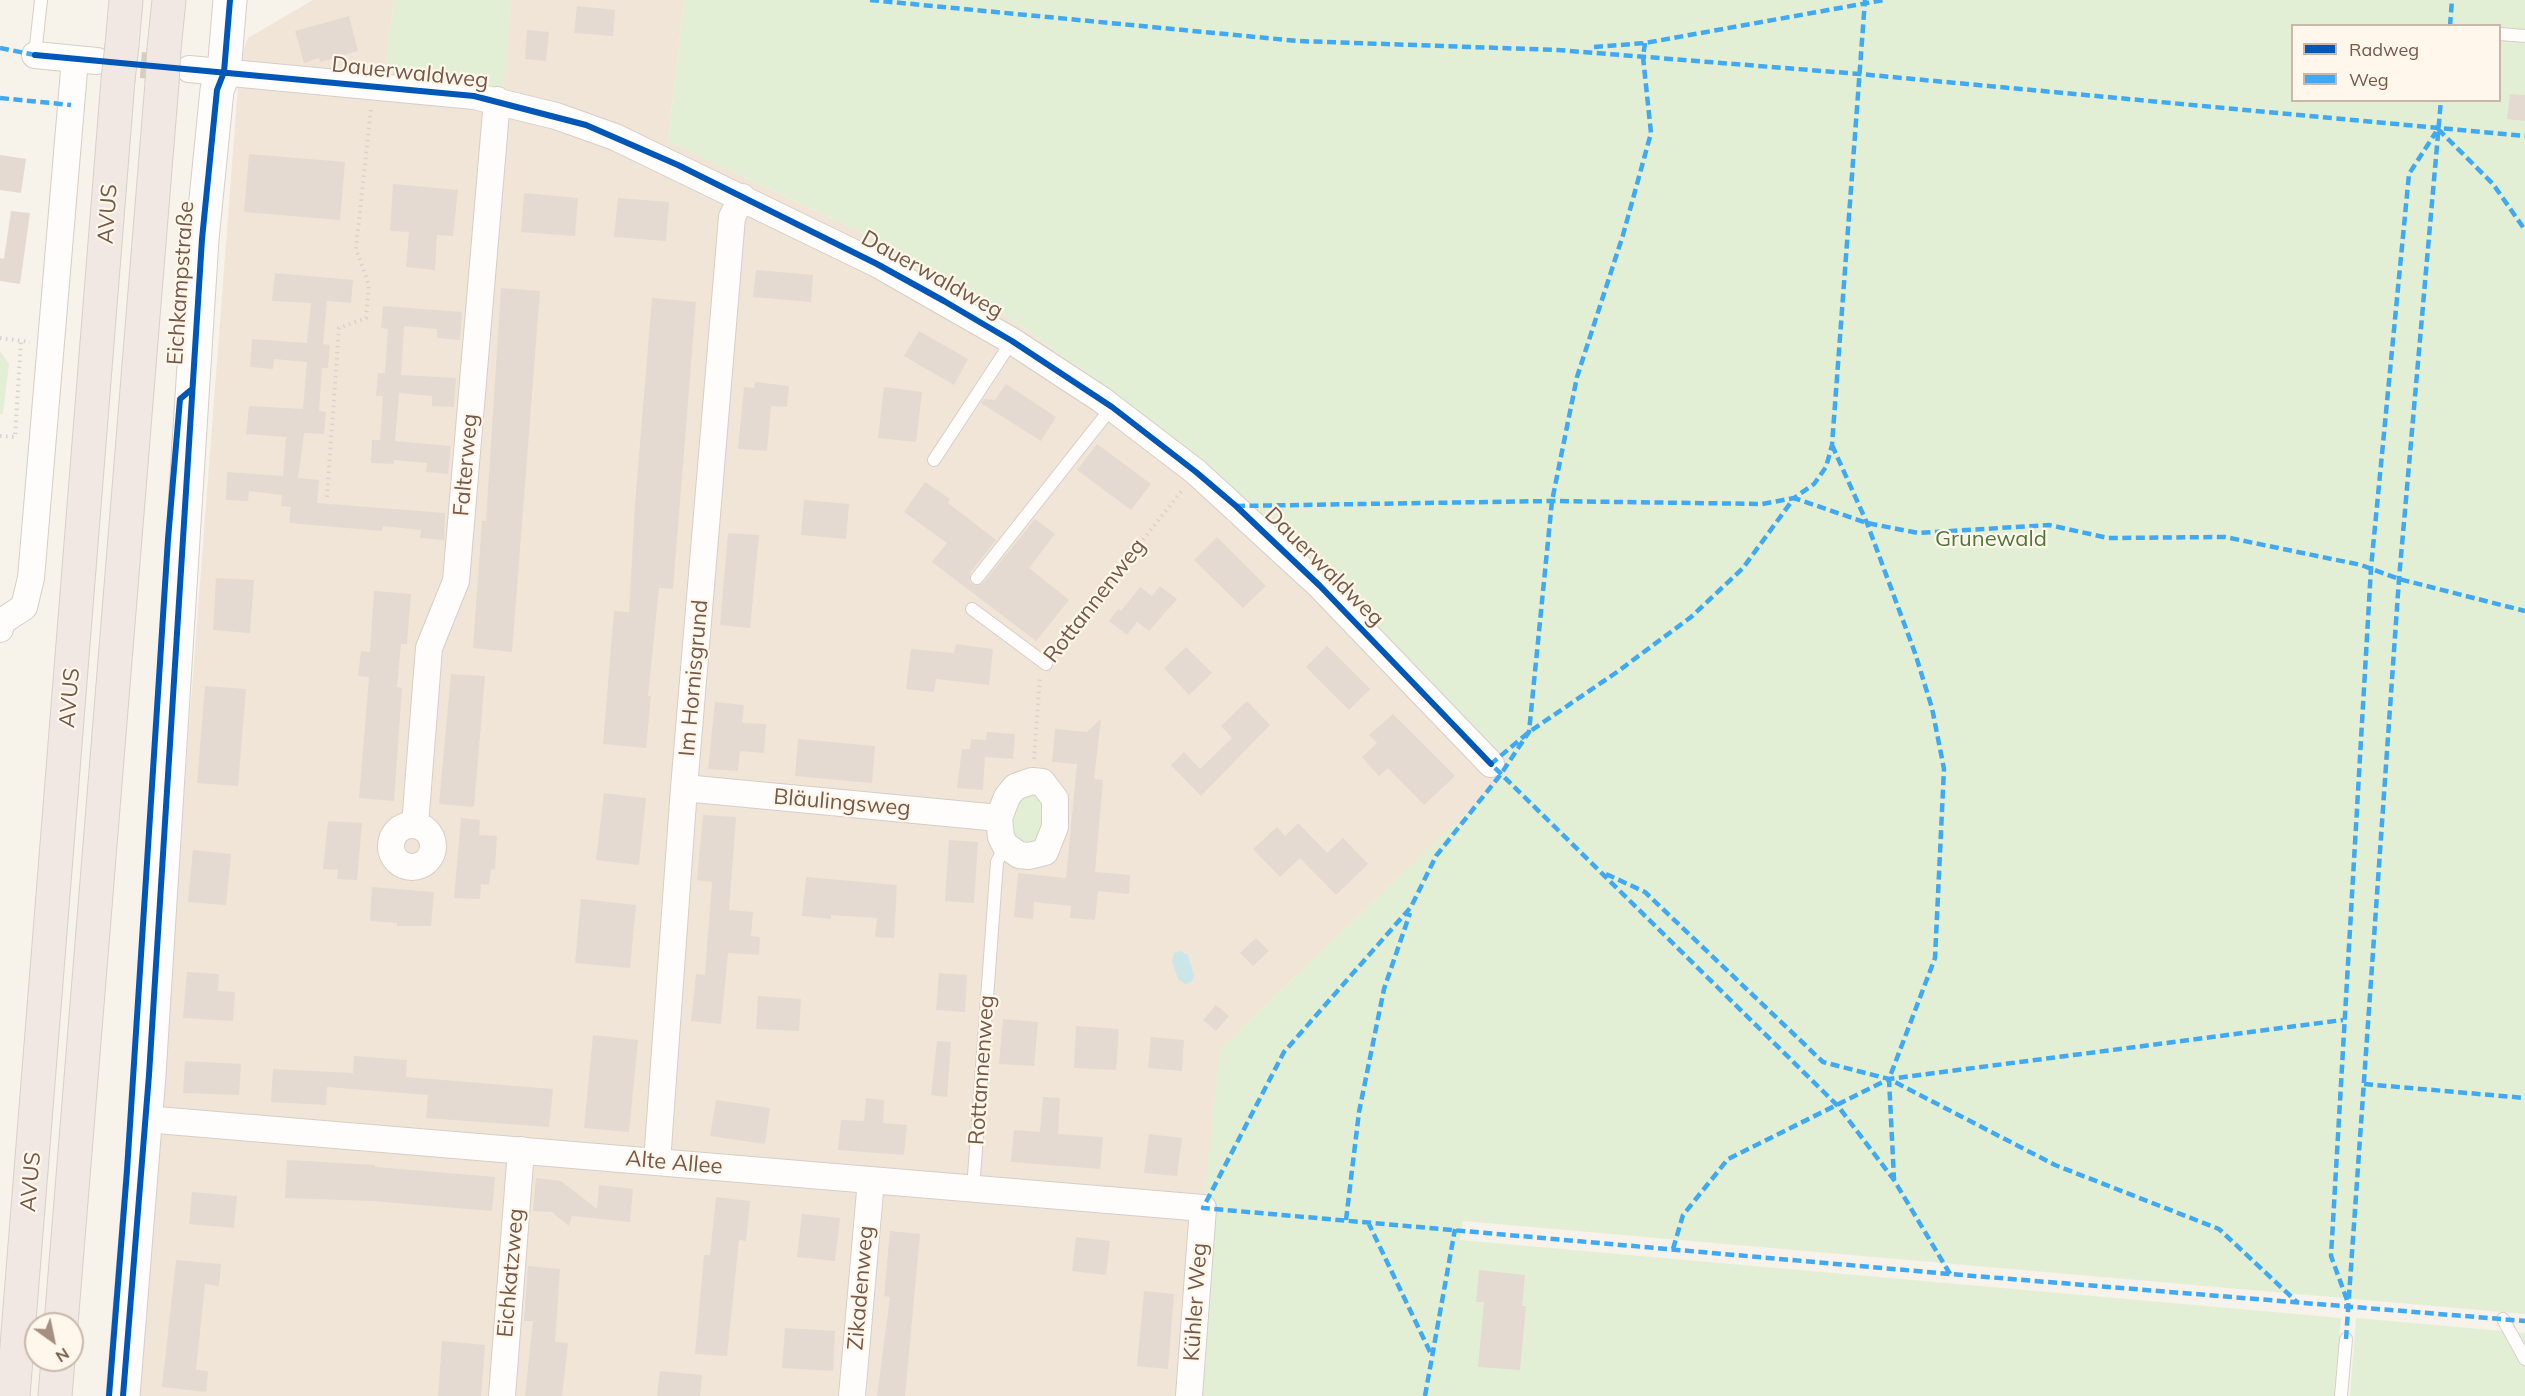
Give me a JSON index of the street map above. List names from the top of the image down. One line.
{"streets":{"highway":["AVUS"],"street":["Dauerwaldweg","Eichkampstraße","Falterweg","Im Hornisgrund","Bläulingsweg","Alte Allee","Eichkatzweg","Zikadenweg","Kühler Weg"],"lane":["Rottannenweg"]},"crossings":[["Dauerwaldweg","Eichkampstraße"],["Dauerwaldweg","Falterweg"],["Dauerwaldweg","Rottannenweg"],["Dauerwaldweg","Im Hornisgrund"],["Eichkampstraße","Alte Allee"],["Rottannenweg","Bläulingsweg"],["Rottannenweg","Alte Allee"],["Im Hornisgrund","Bläulingsweg"],["Im Hornisgrund","Alte Allee"],["Alte Allee","Eichkatzweg"],["Alte Allee","Zikadenweg"],["Alte Allee","Kühler Weg"]],"parks":["Grunewald"],"legend":["Radweg","Weg"],"north":"bottom right"}
